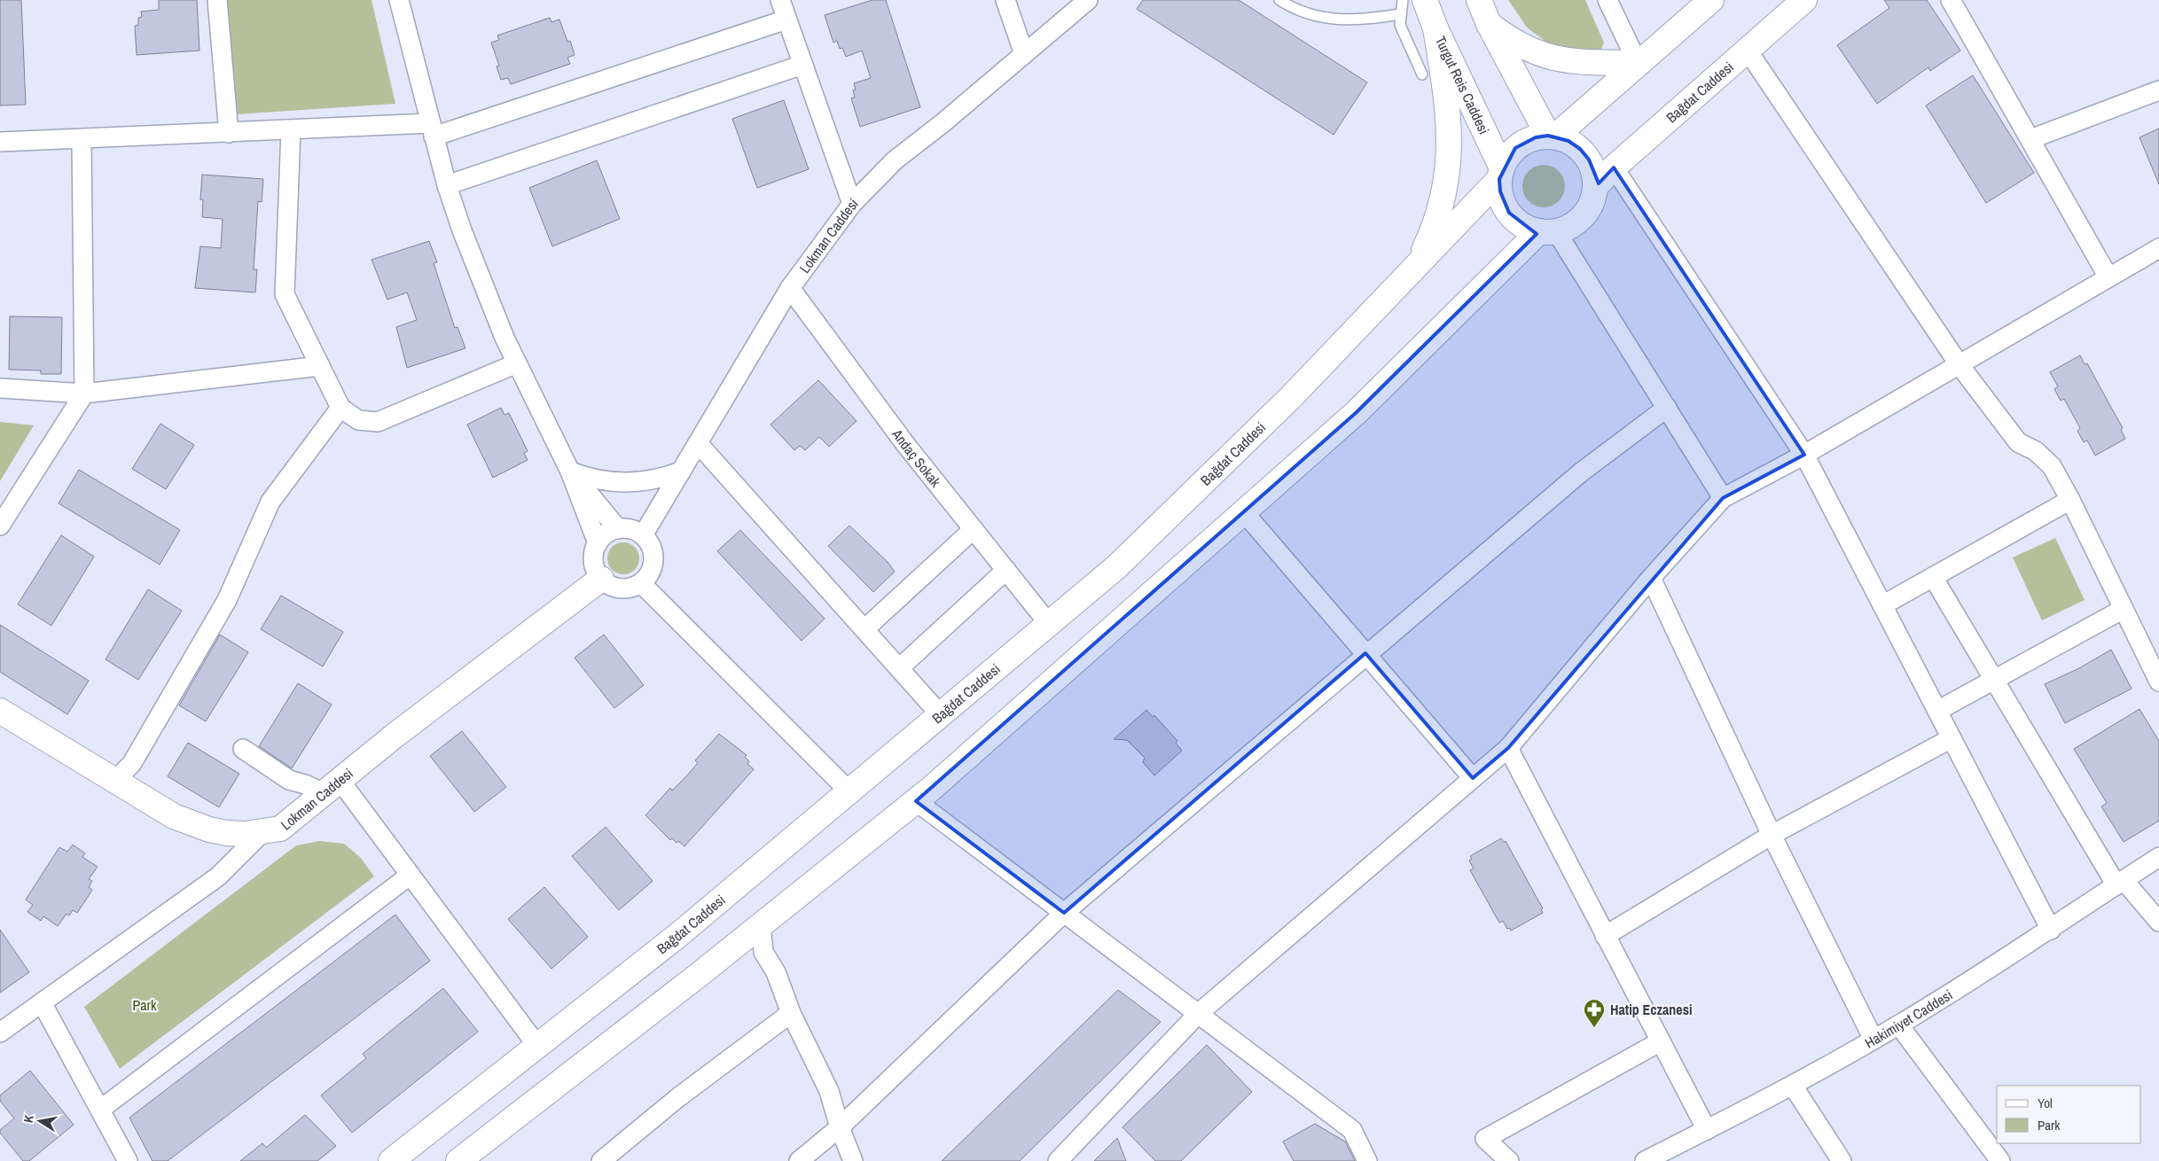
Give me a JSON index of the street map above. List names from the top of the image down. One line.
{"streets":{"main road":["Turgut Reis Caddesi","Bağdat Caddesi","Lokman Caddesi"],"street":["Andaç Sokak","Hakimiyet Caddesi"]},"crossings":[["Turgut Reis Caddesi","Bağdat Caddesi"],["Bağdat Caddesi","Andaç Sokak"],["Lokman Caddesi","Andaç Sokak"]],"parks":["Park"],"places":{"pharmacy":["Hatip Eczanesi"]},"legend":["Yol","Park"],"north":"left"}
